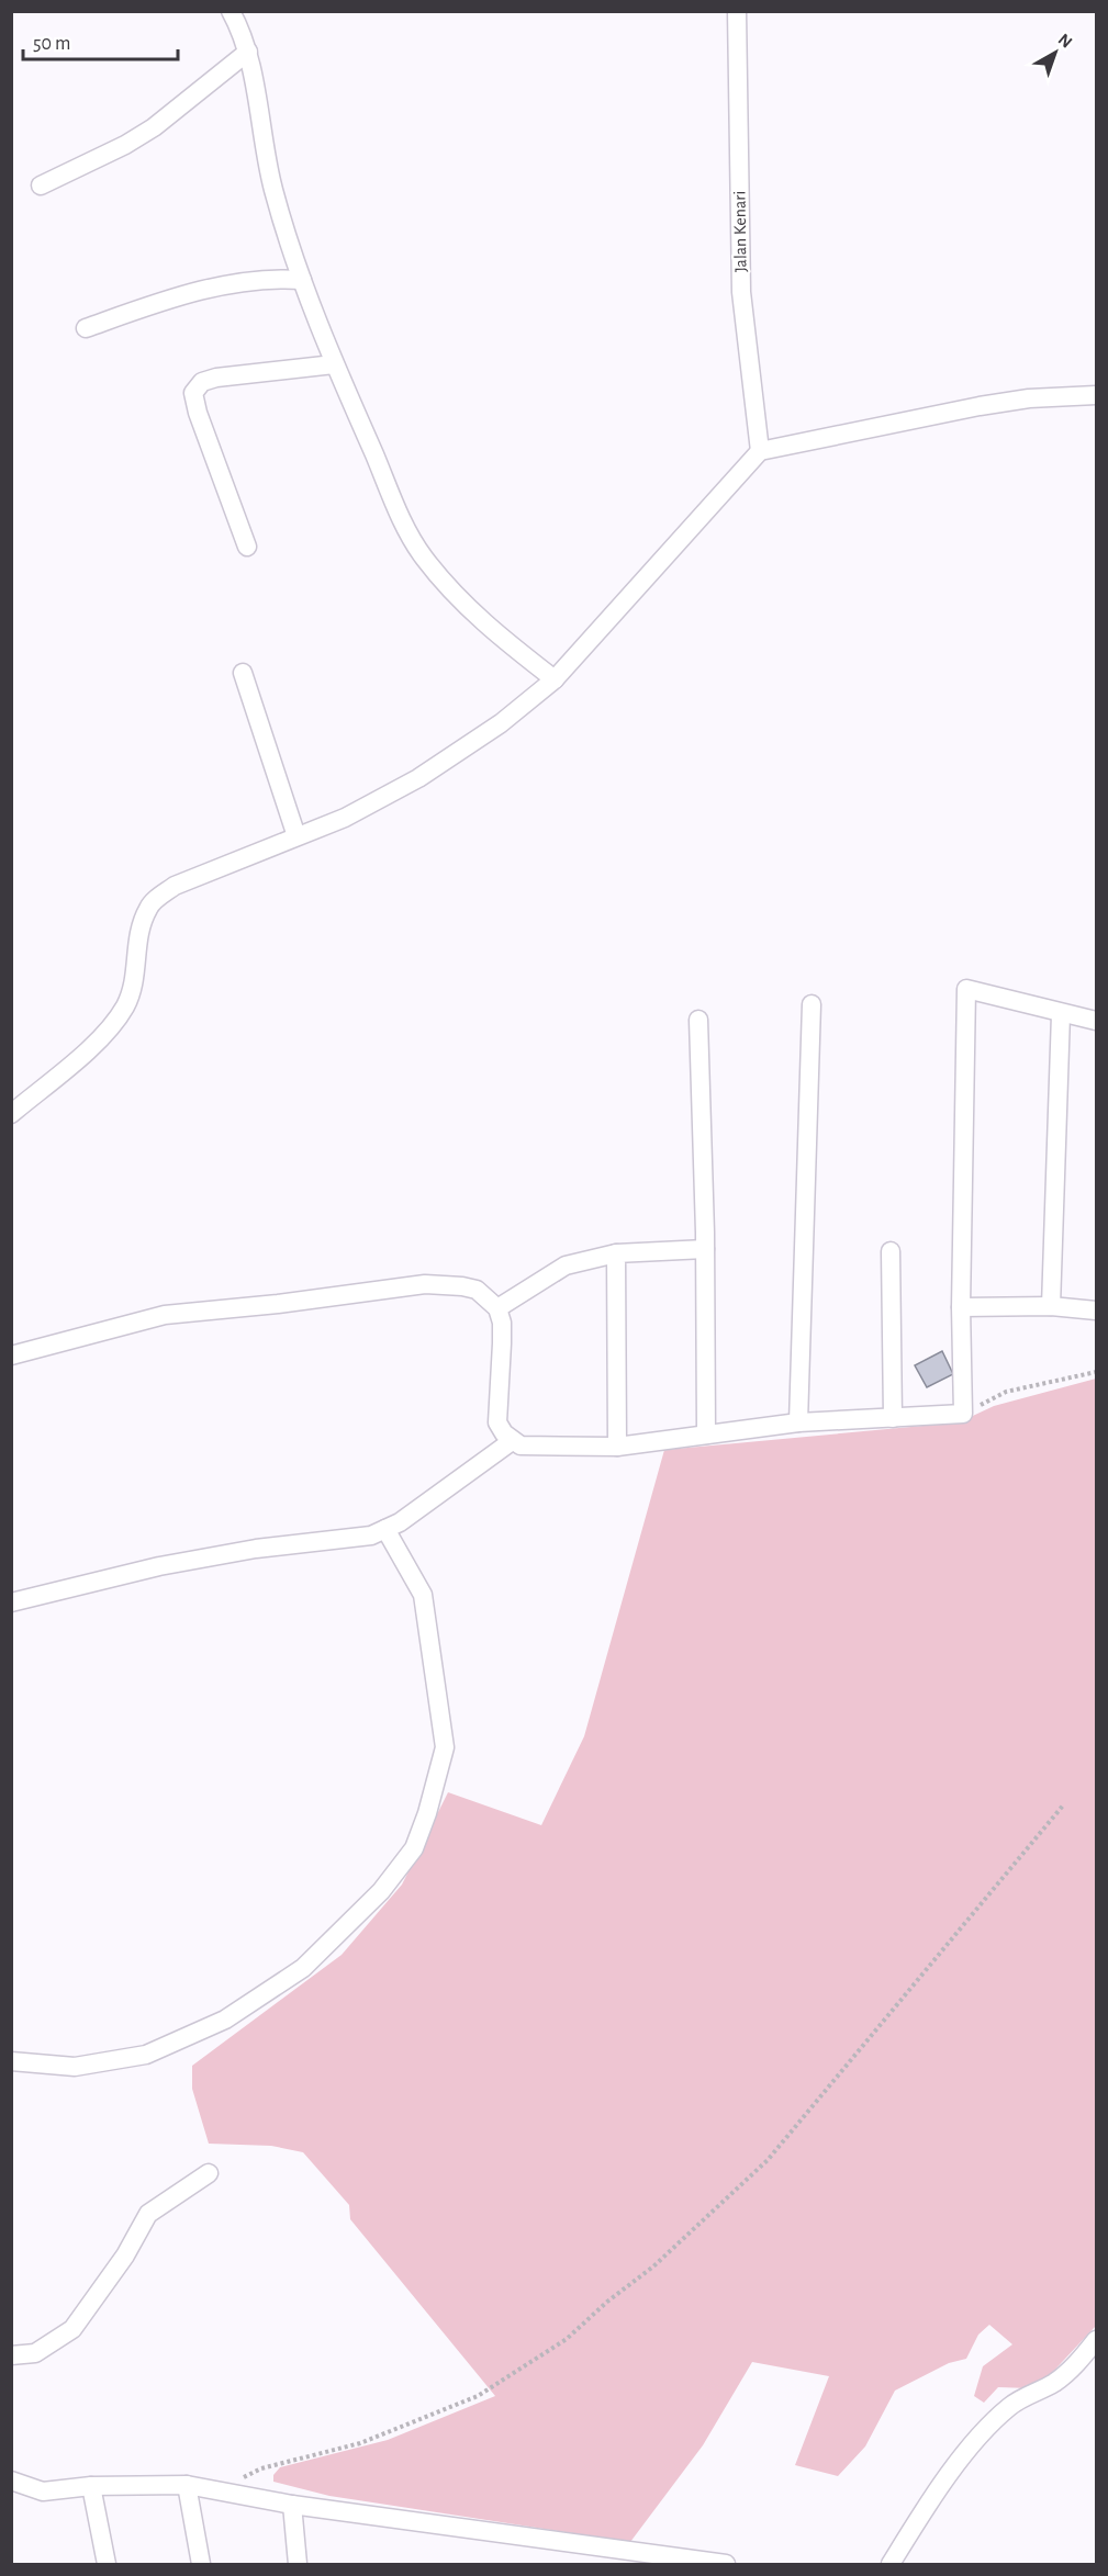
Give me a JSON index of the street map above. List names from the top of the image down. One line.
{"streets":{"street":["Jalan Kenari"]},"scale_bar":"50 m","north":"top right"}
